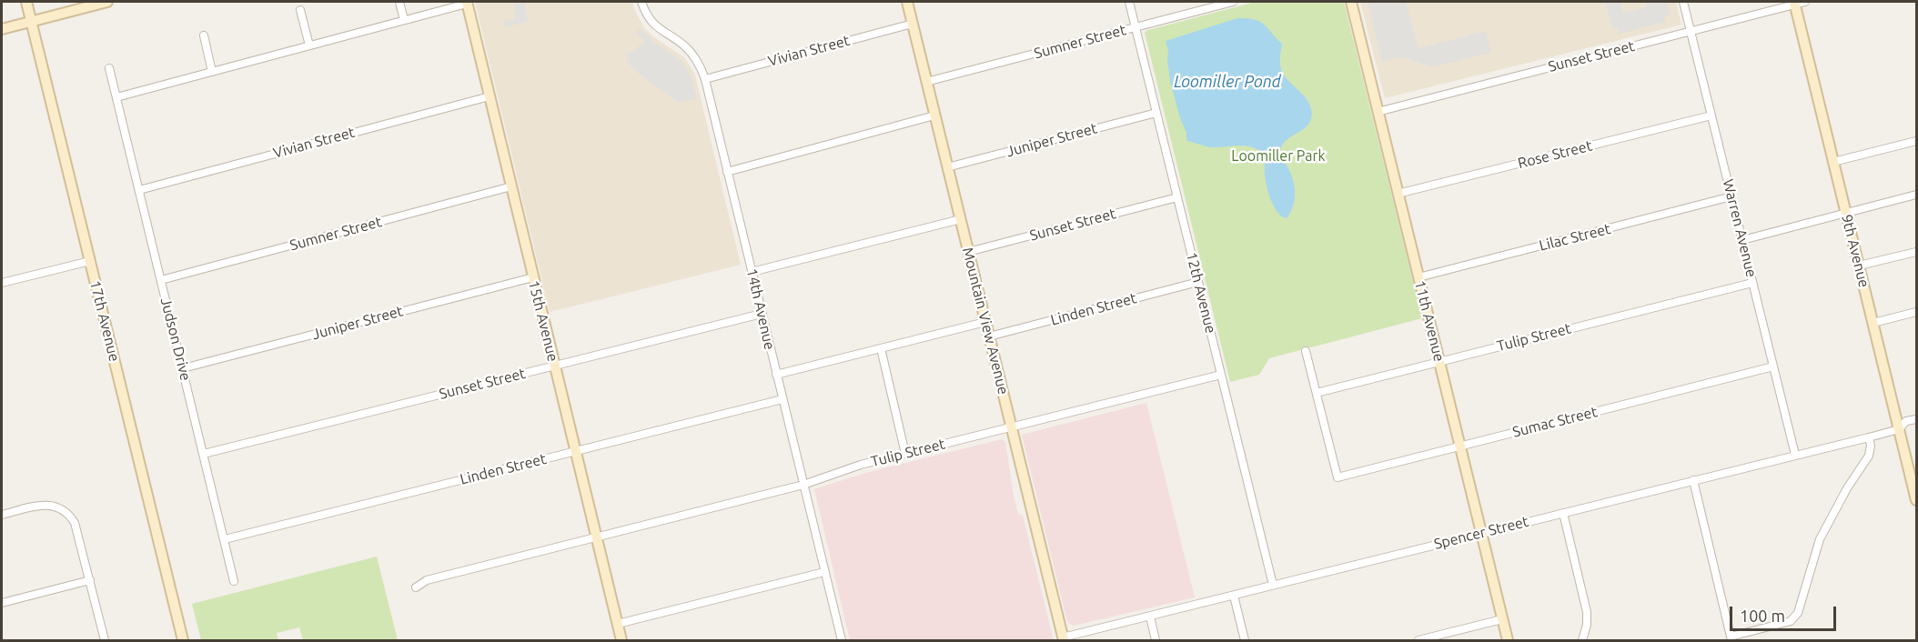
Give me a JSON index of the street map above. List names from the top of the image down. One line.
{"streets":{"street":["Sumner Street","Vivian Street","Sunset Street","Juniper Street","Rose Street","Warren Avenue","Lilac Street","9th Avenue","12th Avenue","14th Avenue","Linden Street","17th Avenue","15th Avenue","Mountain View Avenue","11th Avenue","Tulip Street","Judson Drive","Sumac Street","Spencer Street"]},"crossings":[["Sumner Street","12th Avenue"],["Sumner Street","15th Avenue"],["Sumner Street","Mountain View Avenue"],["Sumner Street","Judson Drive"],["Vivian Street","14th Avenue"],["Vivian Street","15th Avenue"],["Vivian Street","Mountain View Avenue"],["Vivian Street","Judson Drive"],["Sunset Street","Warren Avenue"],["Sunset Street","9th Avenue"],["Sunset Street","12th Avenue"],["Sunset Street","14th Avenue"],["Sunset Street","15th Avenue"],["Sunset Street","Mountain View Avenue"],["Sunset Street","11th Avenue"],["Sunset Street","Judson Drive"],["Juniper Street","12th Avenue"],["Juniper Street","15th Avenue"],["Juniper Street","Mountain View Avenue"],["Juniper Street","Judson Drive"],["Rose Street","Warren Avenue"],["Rose Street","11th Avenue"],["Warren Avenue","Lilac Street"],["Warren Avenue","Tulip Street"],["Warren Avenue","Sumac Street"],["Warren Avenue","Spencer Street"],["Lilac Street","11th Avenue"],["9th Avenue","Spencer Street"],["12th Avenue","Linden Street"],["12th Avenue","Tulip Street"],["12th Avenue","Spencer Street"],["14th Avenue","Linden Street"],["14th Avenue","Tulip Street"],["Linden Street","15th Avenue"],["Linden Street","Mountain View Avenue"],["Linden Street","Judson Drive"],["15th Avenue","Tulip Street"],["Mountain View Avenue","Tulip Street"],["Mountain View Avenue","Spencer Street"],["11th Avenue","Tulip Street"],["11th Avenue","Sumac Street"],["11th Avenue","Spencer Street"],["Tulip Street","Sumac Street"]],"water":["Loomiller Pond"],"parks":["Loomiller Park"],"scale_bar":"100 m"}
